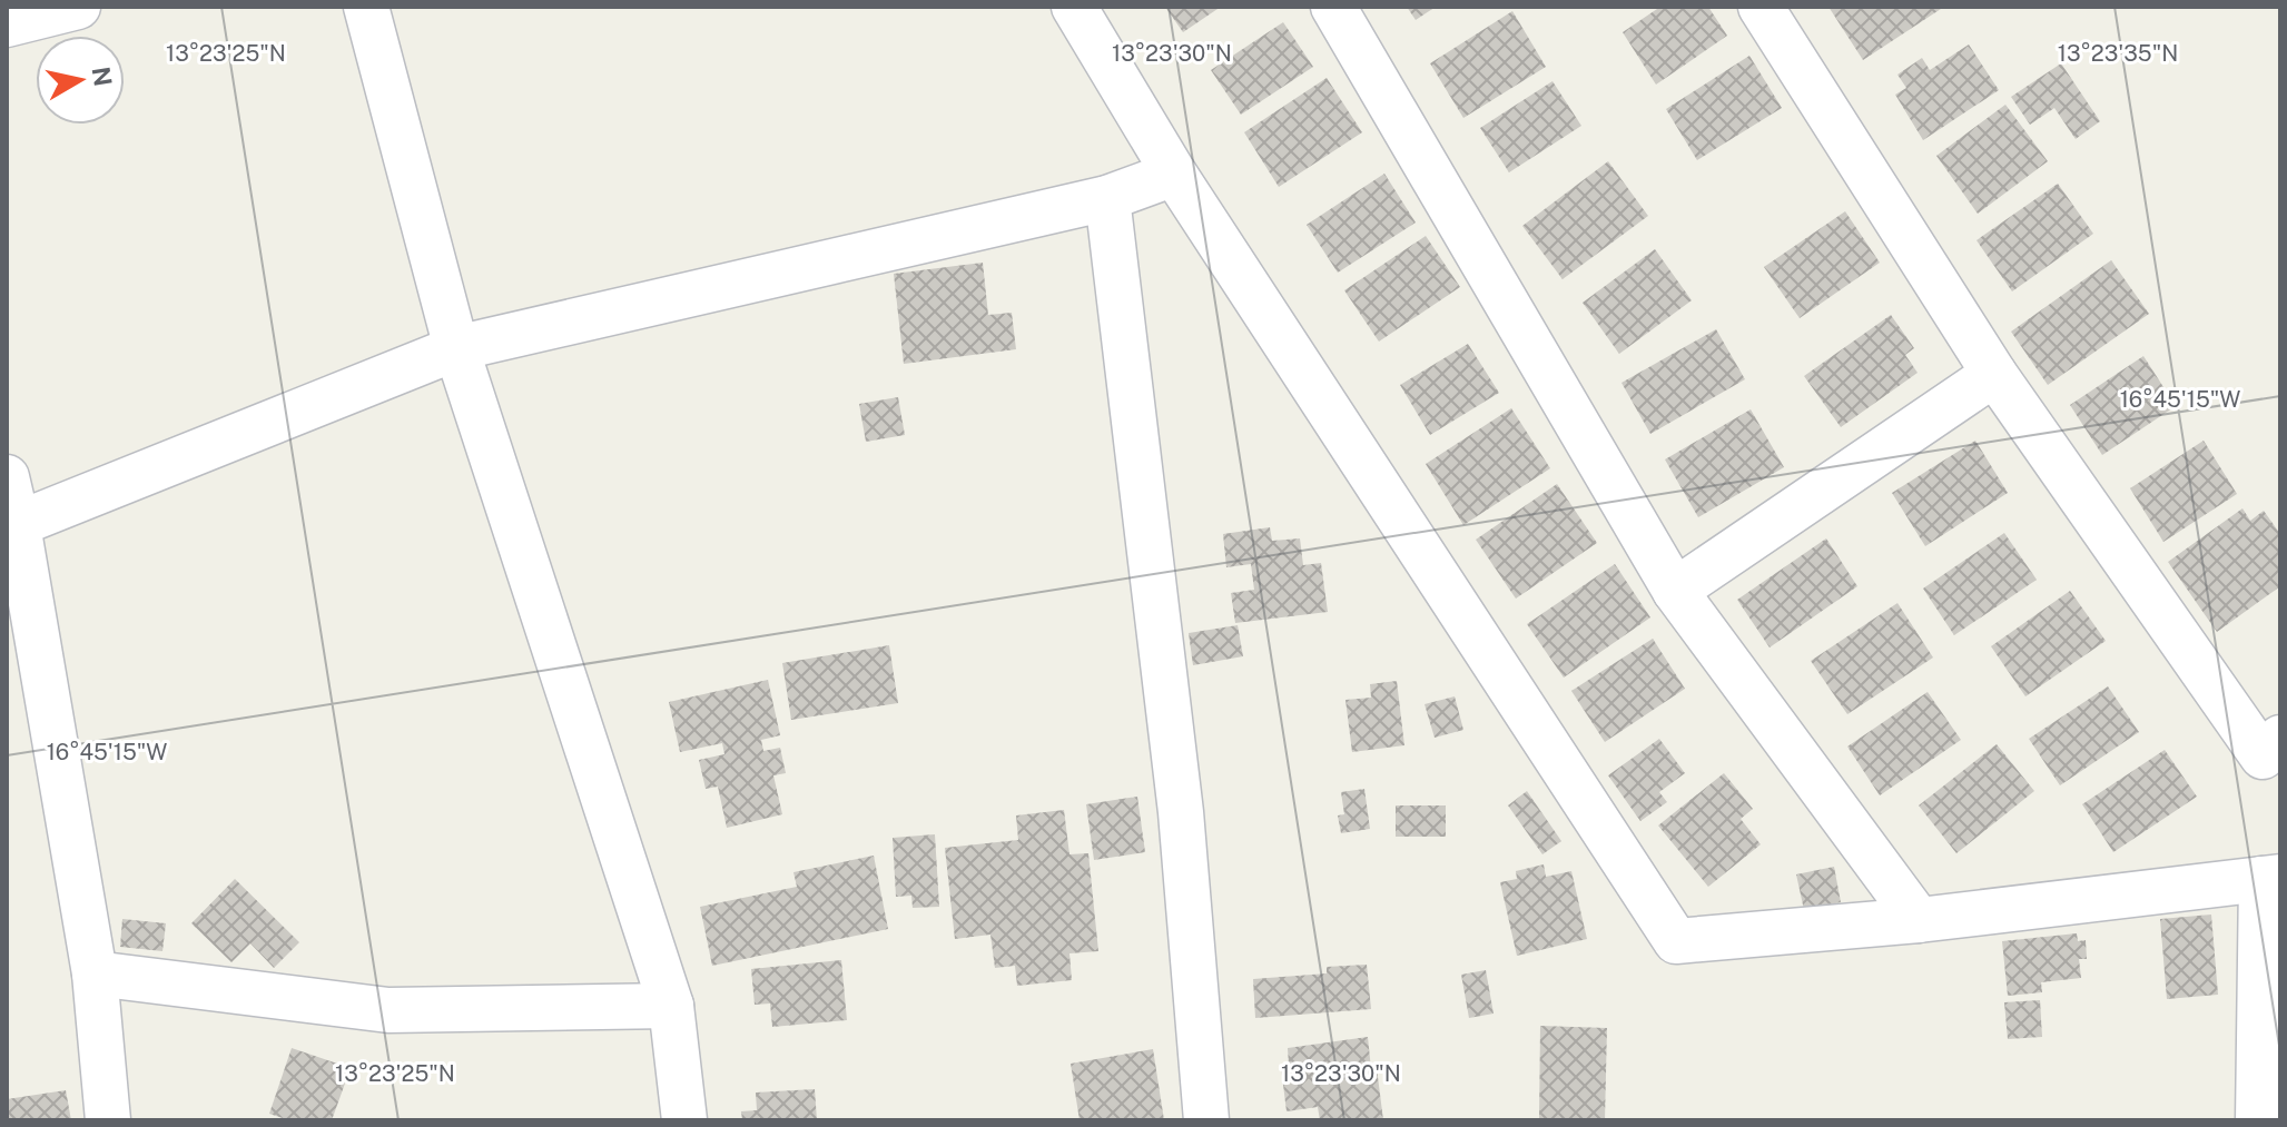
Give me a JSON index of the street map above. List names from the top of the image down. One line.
{"north":"right","coordinates":["13°23'25\"N","13°23'30\"N","13°23'35\"N","16°45'15\"W"]}
